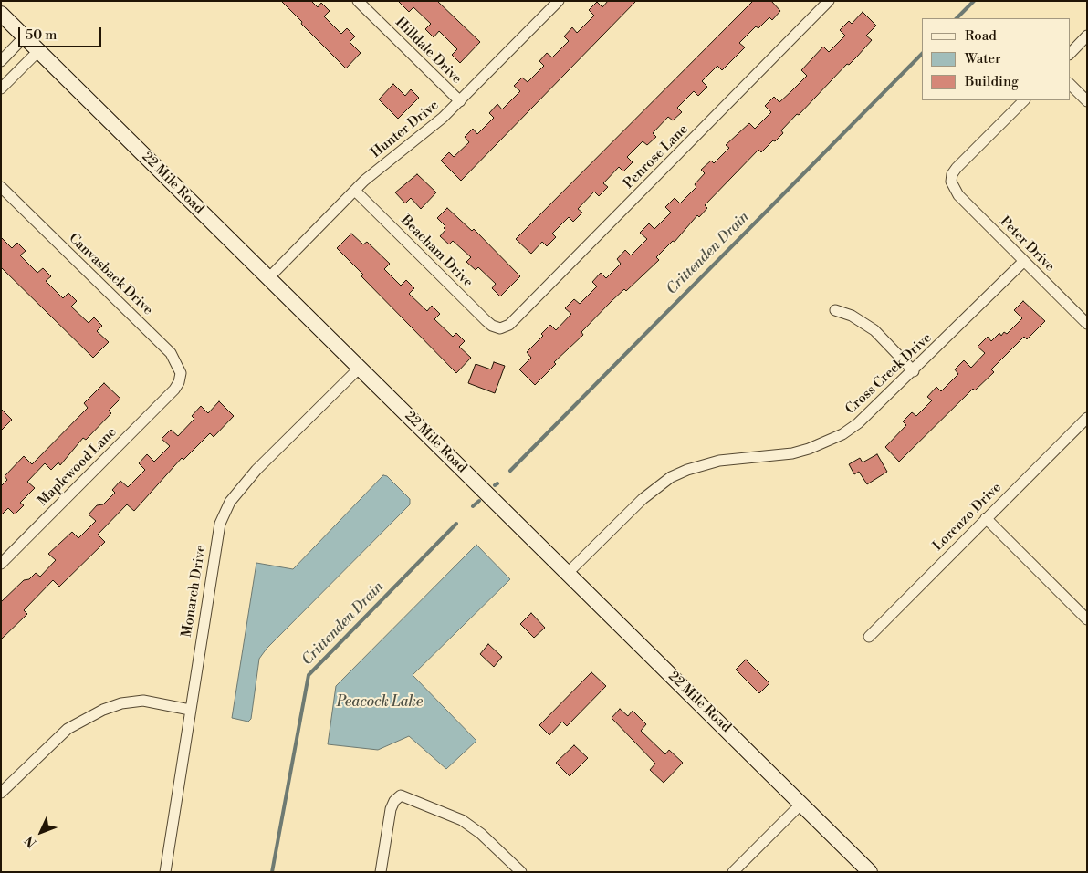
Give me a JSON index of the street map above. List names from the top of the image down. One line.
{"streets":{"street":["Hilldale Drive","Hunter Drive","Penrose Lane","22 Mile Road","Peter Drive","Beacham Drive","Canvasback Drive","Cross Creek Drive","Maplewood Lane","Lorenzo Drive","Monarch Drive"]},"crossings":[["Hilldale Drive","Hunter Drive"],["Hunter Drive","22 Mile Road"],["Hunter Drive","Beacham Drive"],["Penrose Lane","Beacham Drive"],["22 Mile Road","Cross Creek Drive"],["22 Mile Road","Monarch Drive"],["Peter Drive","Cross Creek Drive"],["Canvasback Drive","Maplewood Lane"]],"water":["Crittenden Drain","Peacock Lake"],"legend":["Road","Water","Building"],"scale_bar":"50 m","north":"bottom left"}
